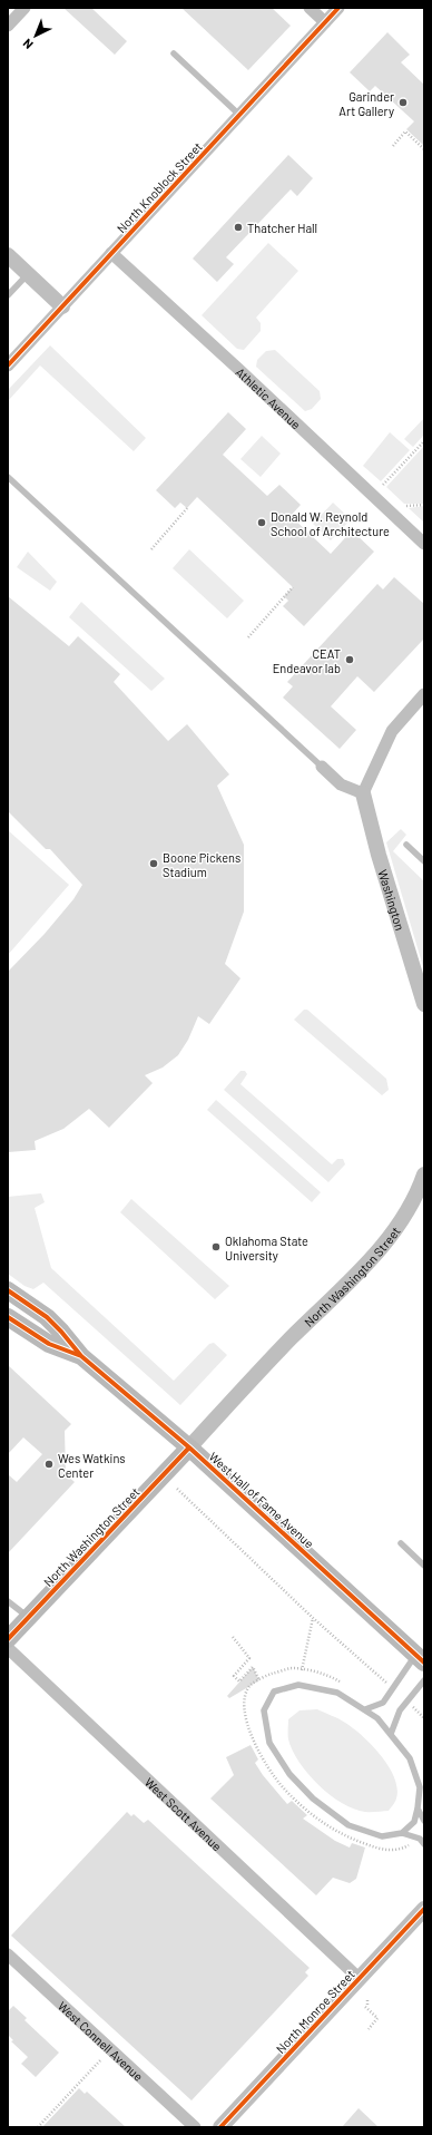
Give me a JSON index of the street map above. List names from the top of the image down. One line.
{"streets":{"main road":["North Washington Street","West Hall of Fame Avenue"],"street":["North Knoblock Street","Athletic Avenue","Washington","West Scott Avenue","North Monroe Street","West Connell Avenue"]},"crossings":[["North Knoblock Street","Athletic Avenue"],["North Washington Street","West Hall of Fame Avenue"],["West Scott Avenue","North Monroe Street"]],"places":["Garinder Art Gallery","Thatcher Hall","Donald W. Reynold School of Architecture","CEAT Endeavor lab","Boone Pickens Stadium","Oklahoma State University","Wes Watkins Center"],"north":"bottom left"}
